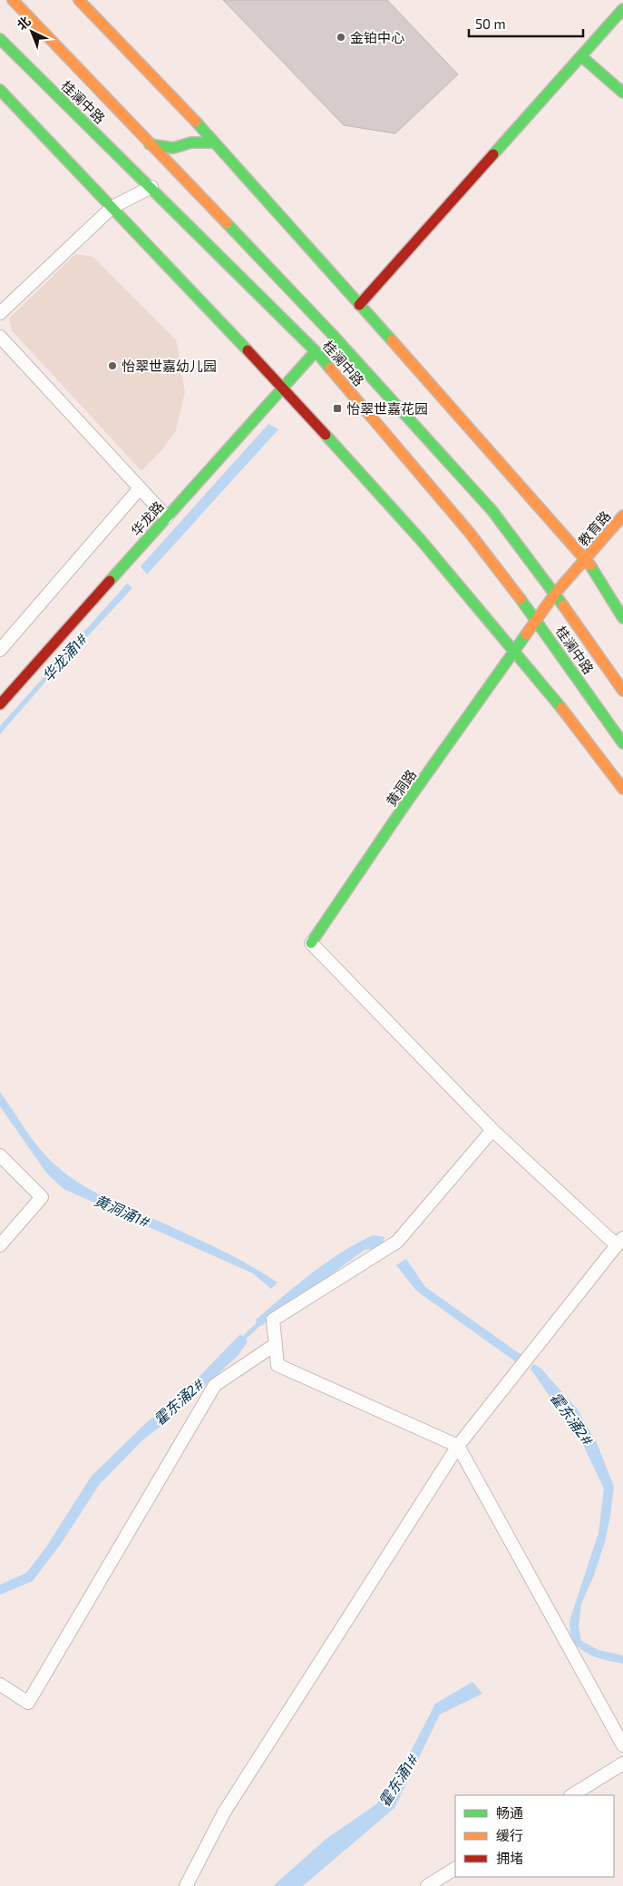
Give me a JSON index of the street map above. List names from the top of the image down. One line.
{"streets":{"main road":["桂澜中路","华龙路","教育路","黄洞路"]},"crossings":[["桂澜中路","华龙路"],["桂澜中路","教育路"],["桂澜中路","黄洞路"],["教育路","黄洞路"]],"water":["华龙涌1#","黄洞涌1#","霍东涌2#","霍东涌1#"],"places":{"other":["金铂中心","怡翠世嘉幼儿园"],"transit":["怡翠世嘉花园"]},"legend":["畅通","缓行","拥堵"],"scale_bar":"50 m","north":"top left"}
